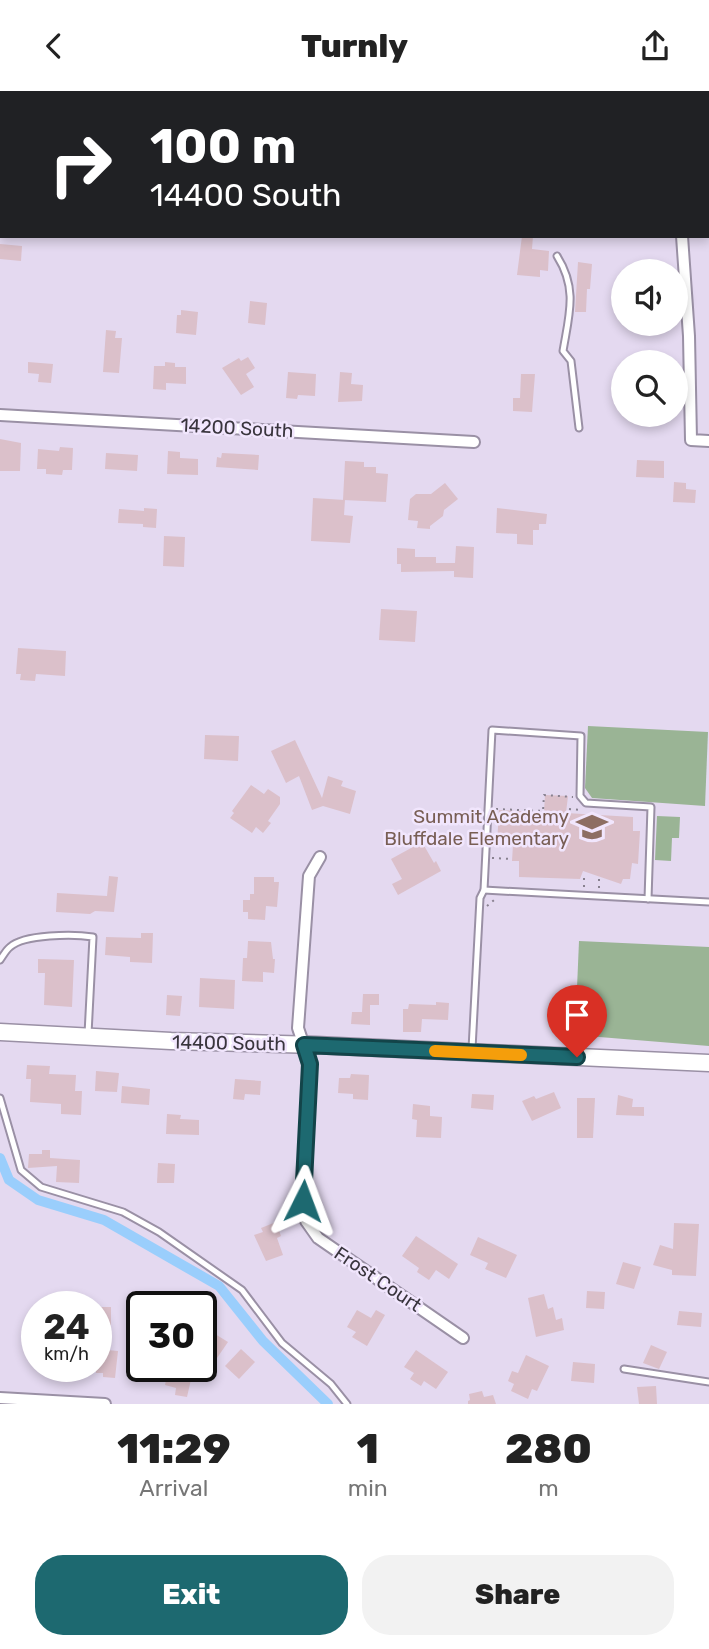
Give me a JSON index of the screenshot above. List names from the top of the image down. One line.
{"streets":{"main road":["14400 South"],"street":["14200 South","Frost Court"]},"crossings":[["14400 South","Frost Court"]],"places":{"school or university":["Summit Academy Bluffdale Elementary"]},"page":{"header":"Turnly","turn":["100 m","14400 South"],"speed":"24 km/h","limit":"30","eta":["11:29","Arrival","1","min","280","m"],"buttons":["Exit","Share"]}}
